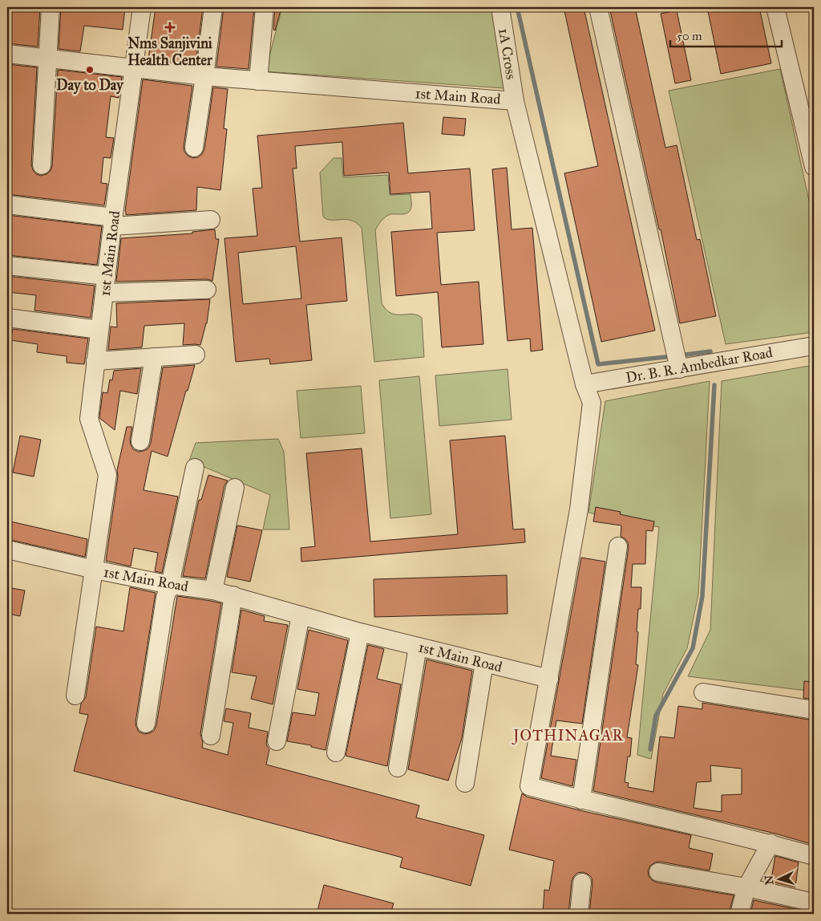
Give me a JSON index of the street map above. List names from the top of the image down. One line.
{"streets":{"street":["1A Cross","1st Main Road","Dr. B. R. Ambedkar Road"]},"crossings":[["1A Cross","1st Main Road"],["1st Main Road","Dr. B. R. Ambedkar Road"]],"districts":["JOTHINAGAR"],"places":{"health":["Nms Sanjivini Health Center"],"other":["Day to Day"]},"scale_bar":"50 m","north":"left"}
